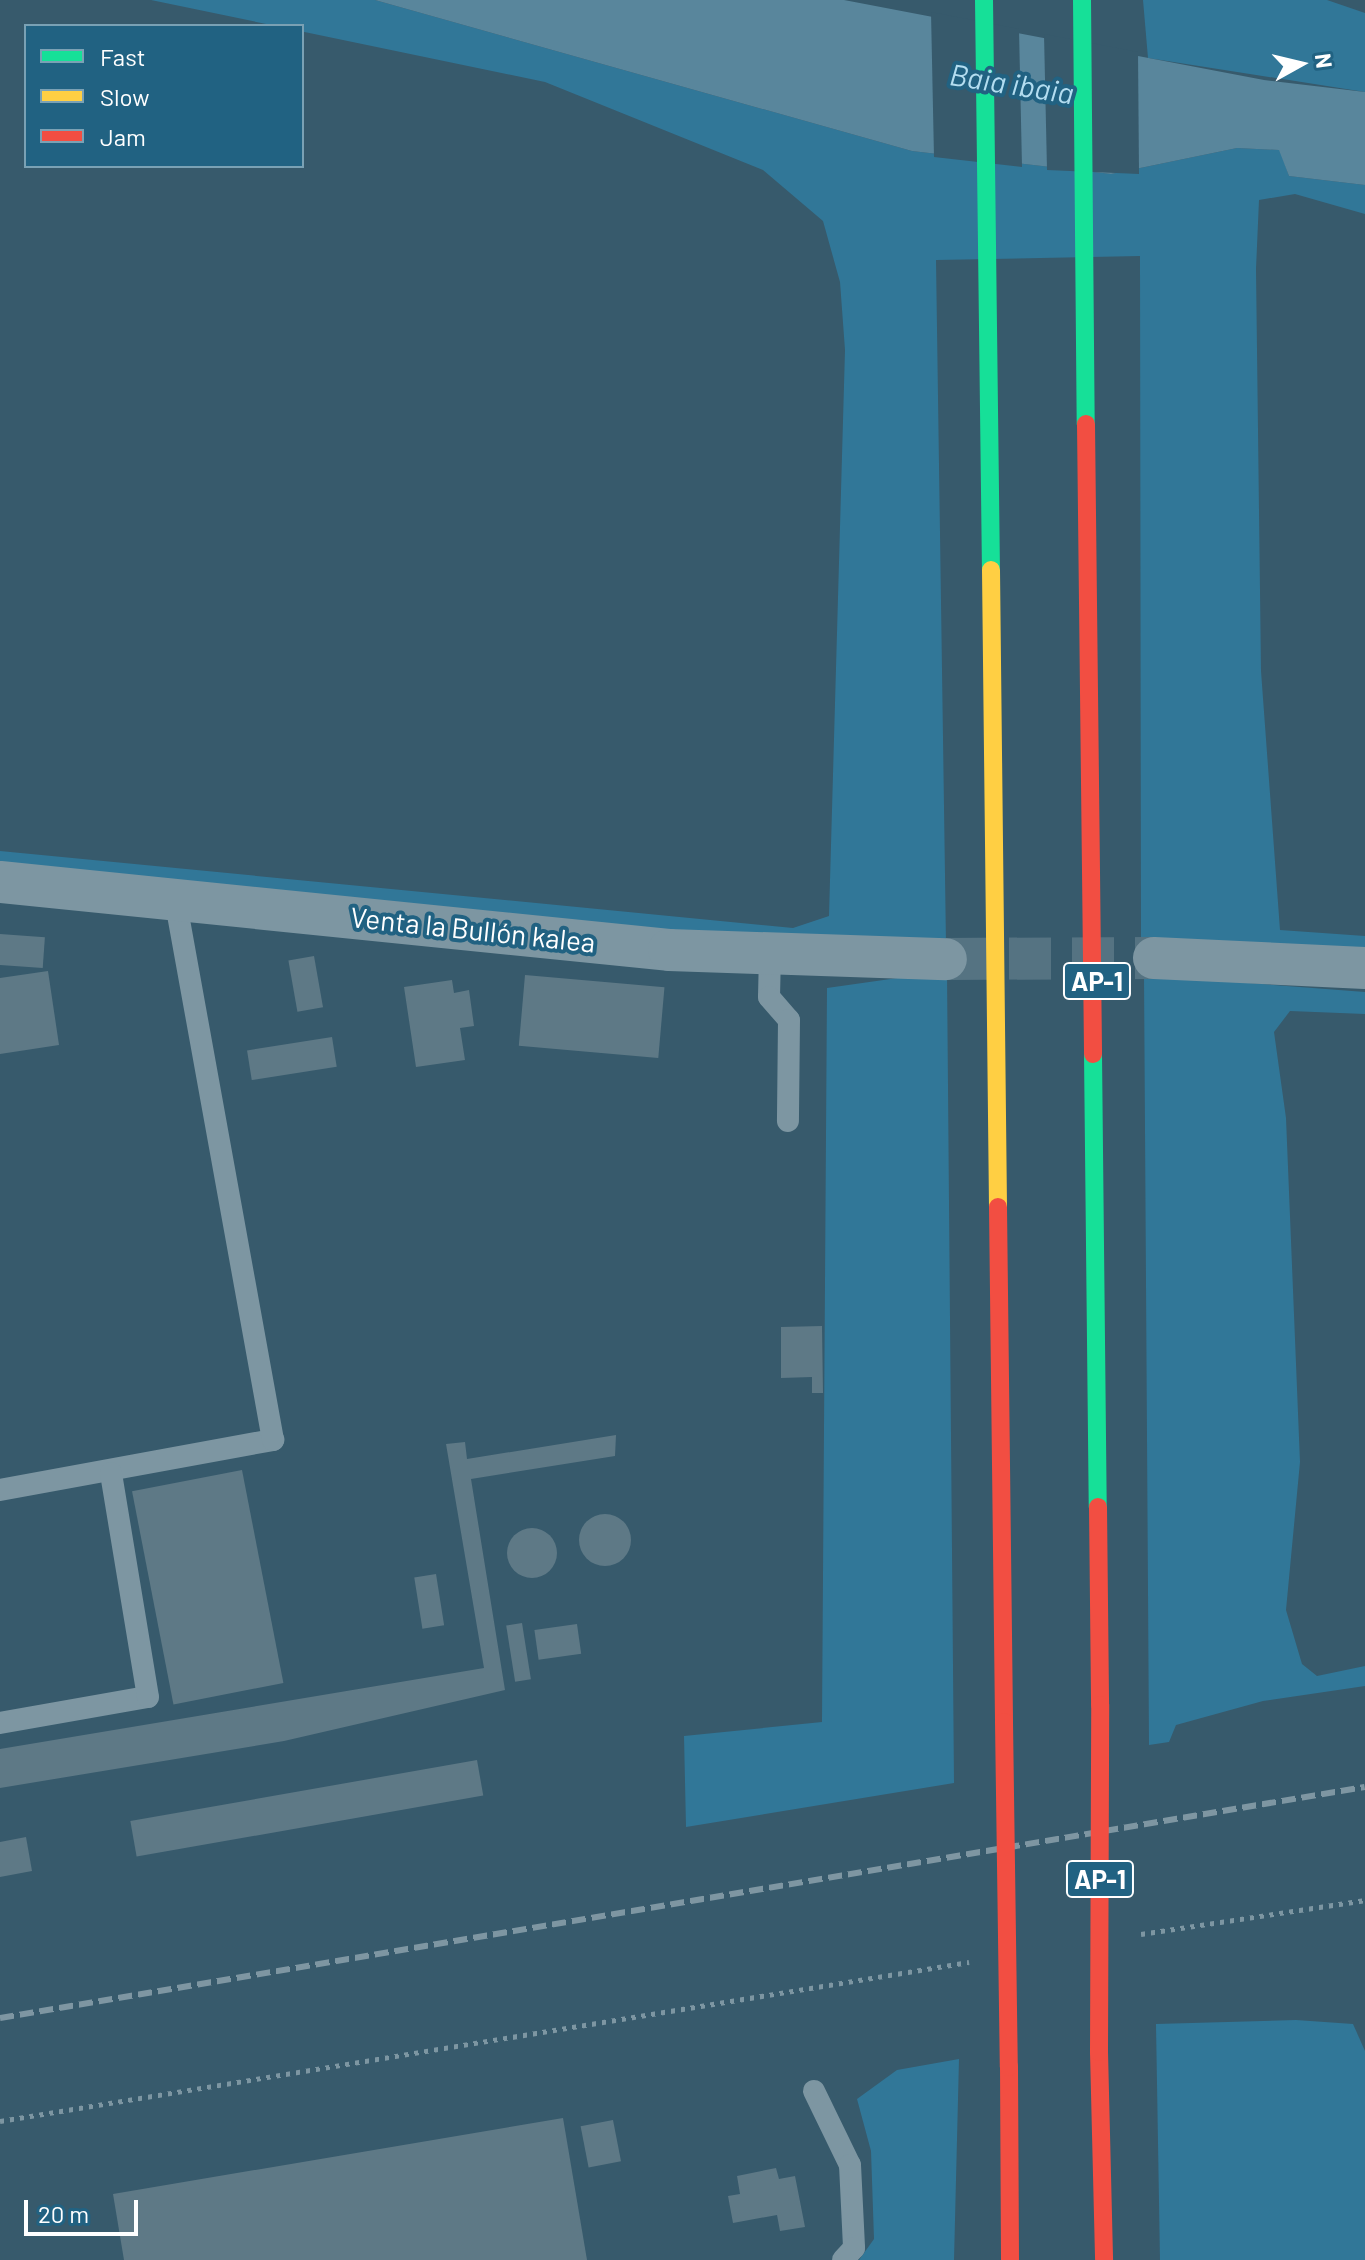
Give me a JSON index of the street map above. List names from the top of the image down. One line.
{"streets":{"highway":["AP-1"],"street":["Venta la Bullón kalea"]},"water":["Baia ibaia"],"legend":["Fast","Slow","Jam"],"scale_bar":"20 m","north":"right"}
